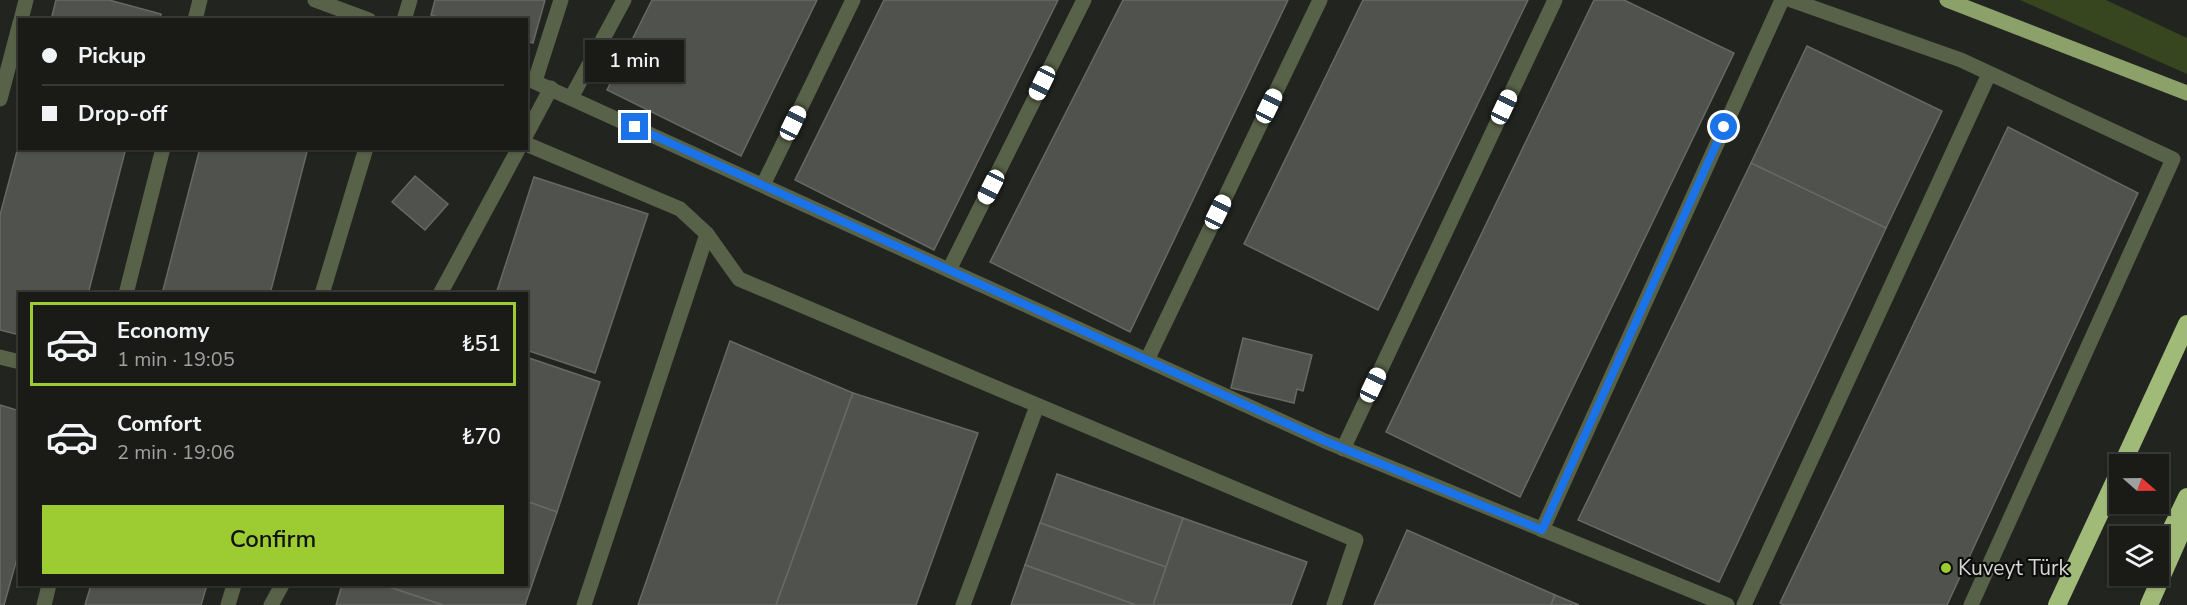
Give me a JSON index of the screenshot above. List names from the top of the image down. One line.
{"places":["Kuveyt Türk"],"north":"right","page":{"banner":["Pickup","Drop-off"],"bubble":"1 min","list":[{"name":"Economy","note":"1 min · 19:05","value":"₺51"},{"name":"Comfort","note":"2 min · 19:06","value":"₺70"}],"buttons":"Confirm"}}
